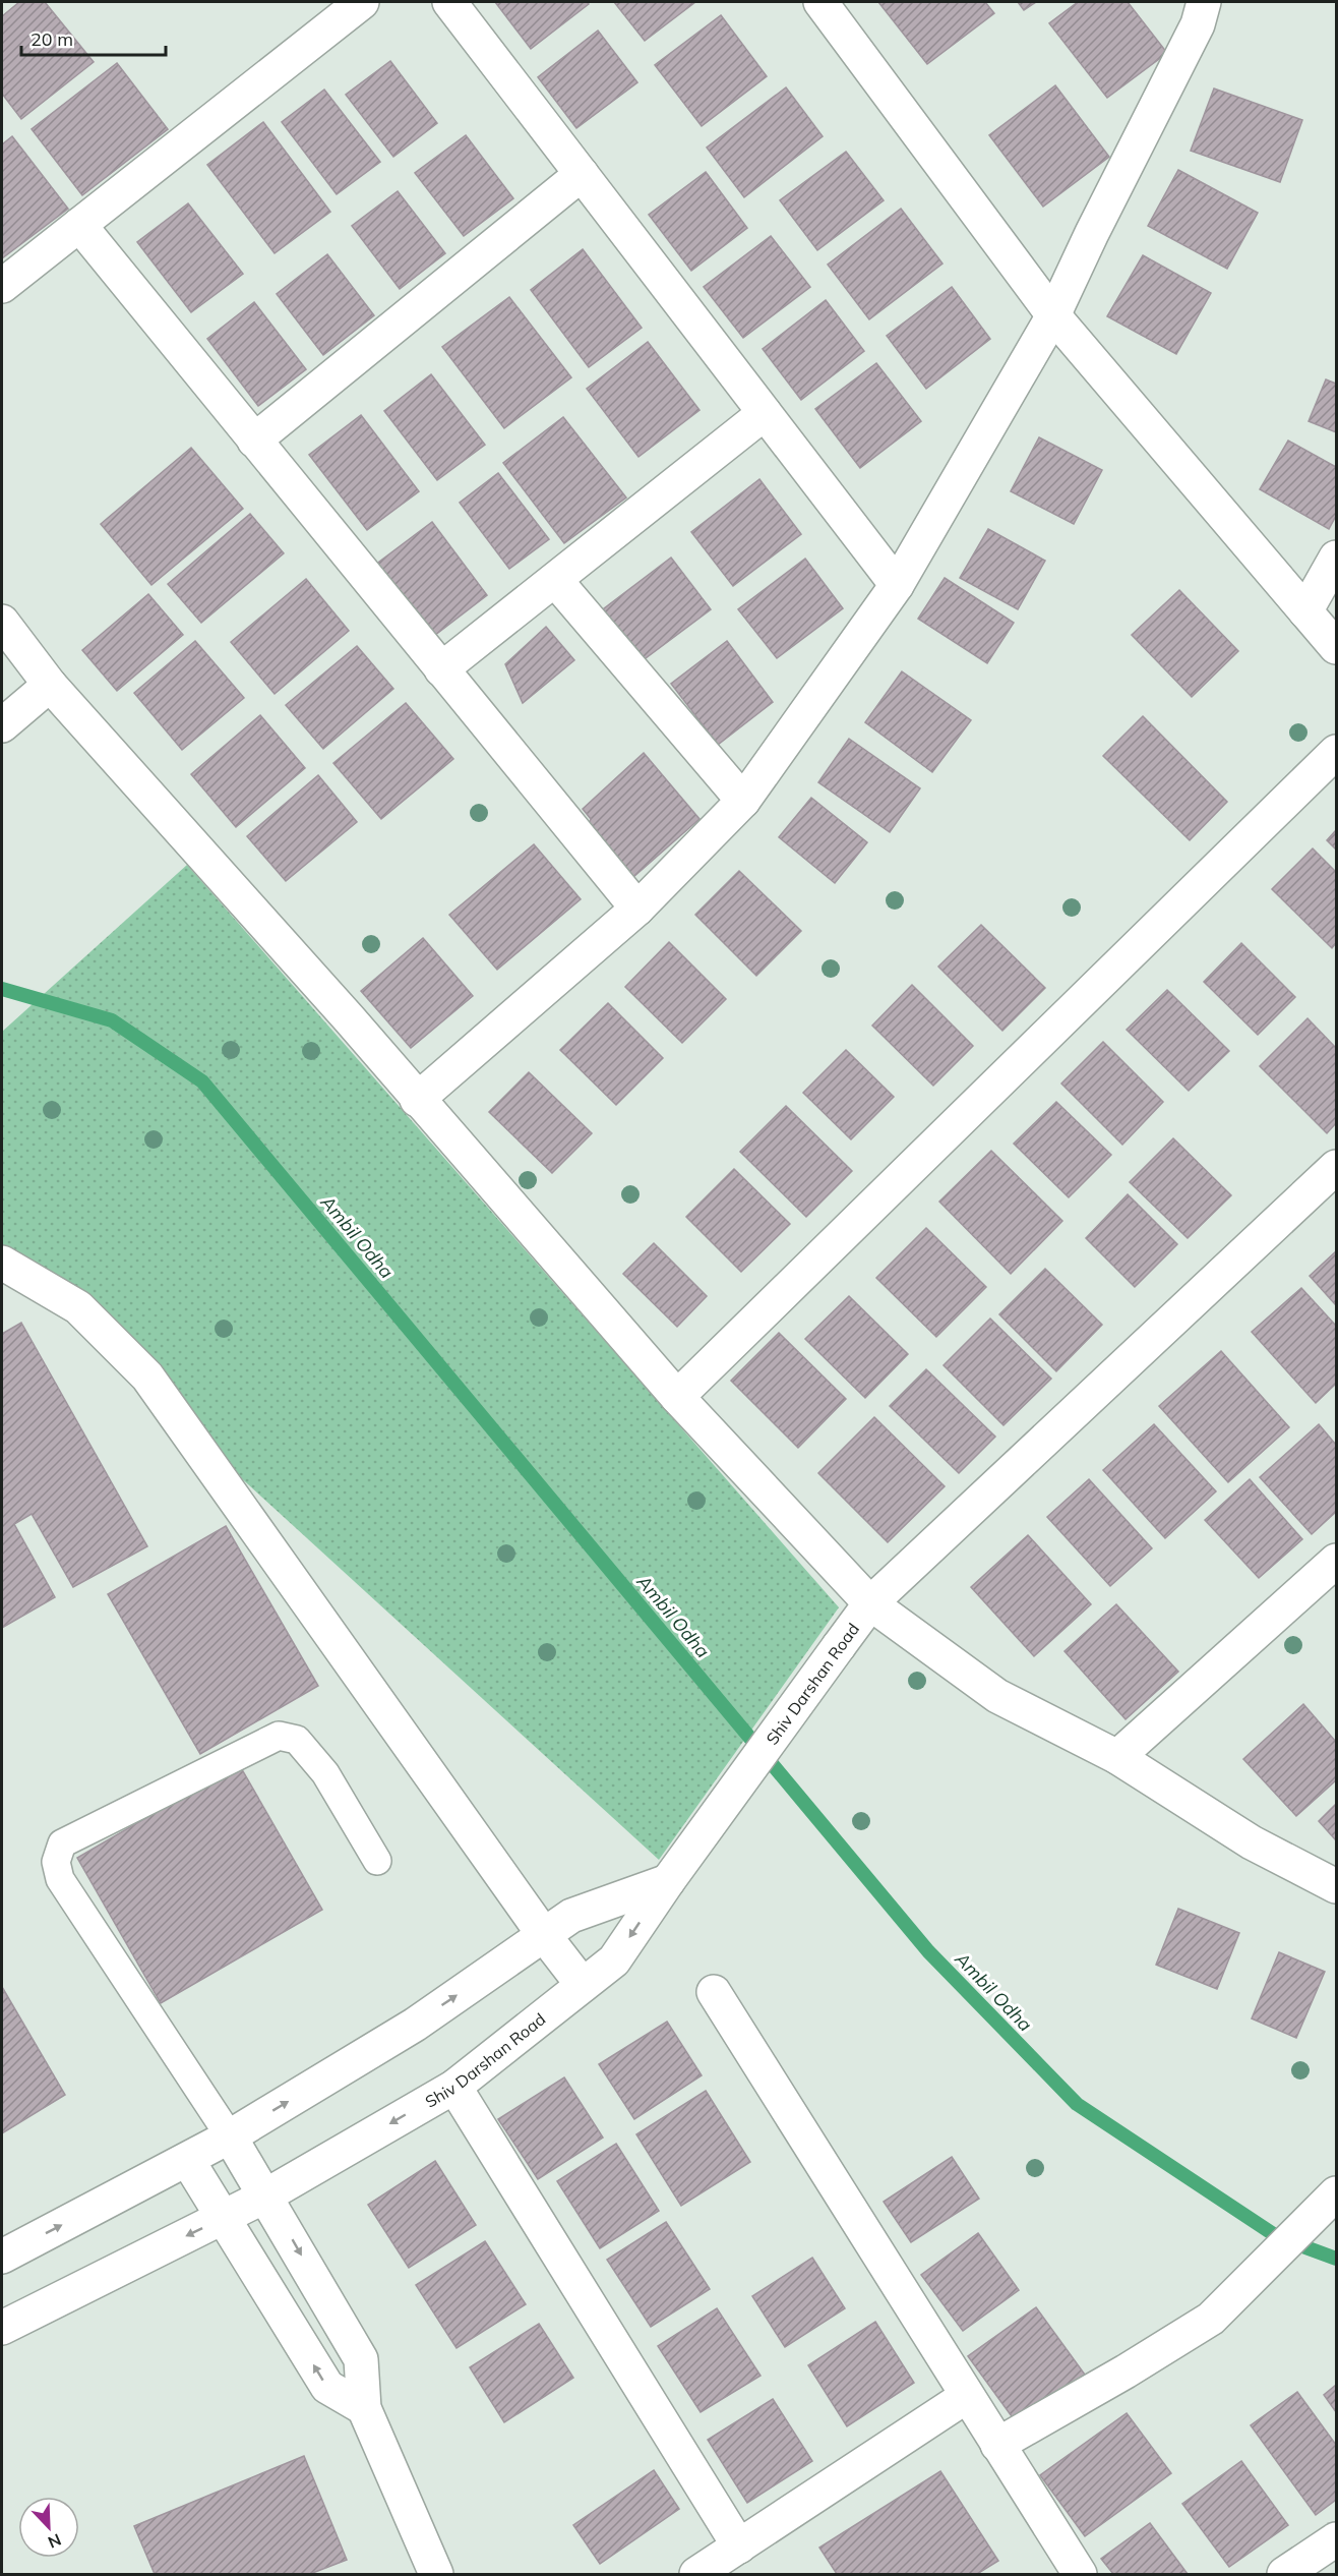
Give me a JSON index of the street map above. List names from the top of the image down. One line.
{"streets":{"street":["Shiv Darshan Road"]},"water":["Ambil Odha"],"scale_bar":"20 m","north":"bottom right"}
